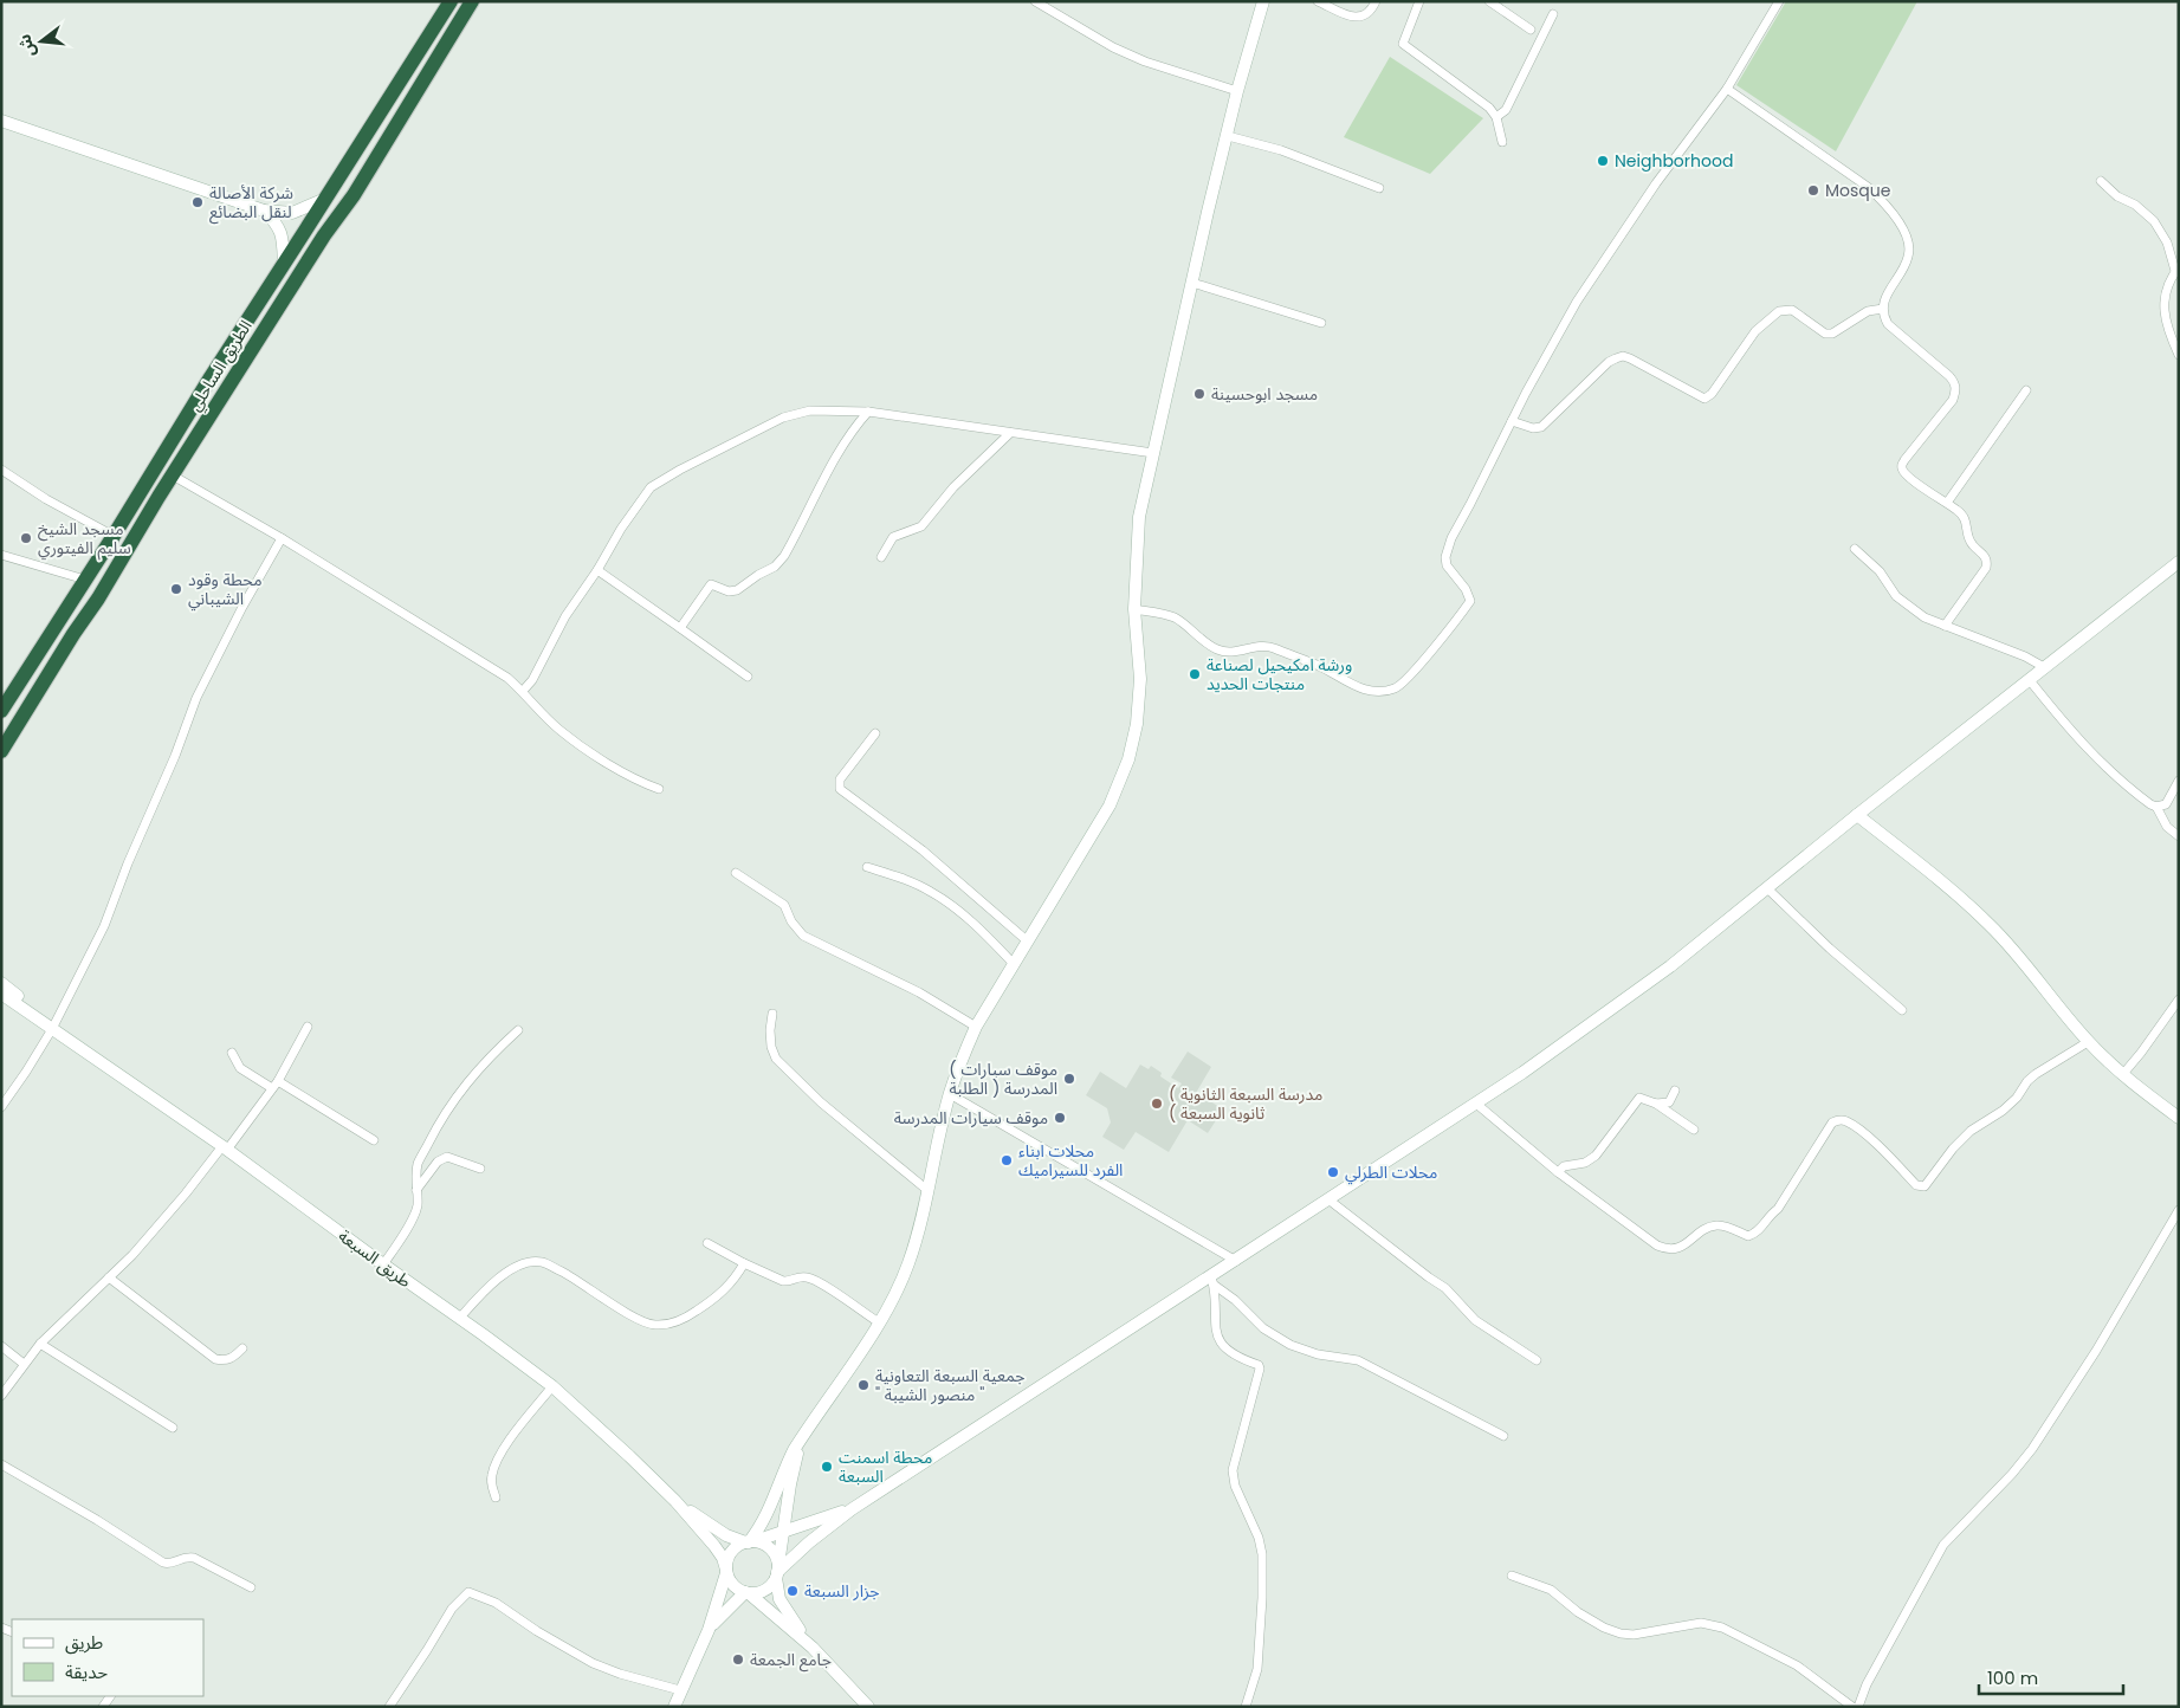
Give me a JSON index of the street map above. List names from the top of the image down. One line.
{"streets":{"highway":["الطريق الساحلي"],"street":["طريق السبعة"]},"places":["Neighborhood","Mosque","شركة الأصالة لنقل البضائع","مسجد ابوحسينة","مسجد الشيخ سليم الفيتوري","محطة وقود الشيباني","ورشة امكيحيل لصناعة منتجات الحديد","( موقف سيارات المدرسة ( الطلبة","( مدرسة السبعة الثانوية ( ثانوية السبعة","موقف سيارات المدرسة","محلات ابناء الفرد للسيراميك","محلات الطرلي","جمعية السبعة التعاونية \" منصور الشيبة \"","محطة اسمنت السبعة","جزار السبعة","جامع الجمعة"],"legend":["طريق","حديقة"],"scale_bar":"100 m","north":"left"}
